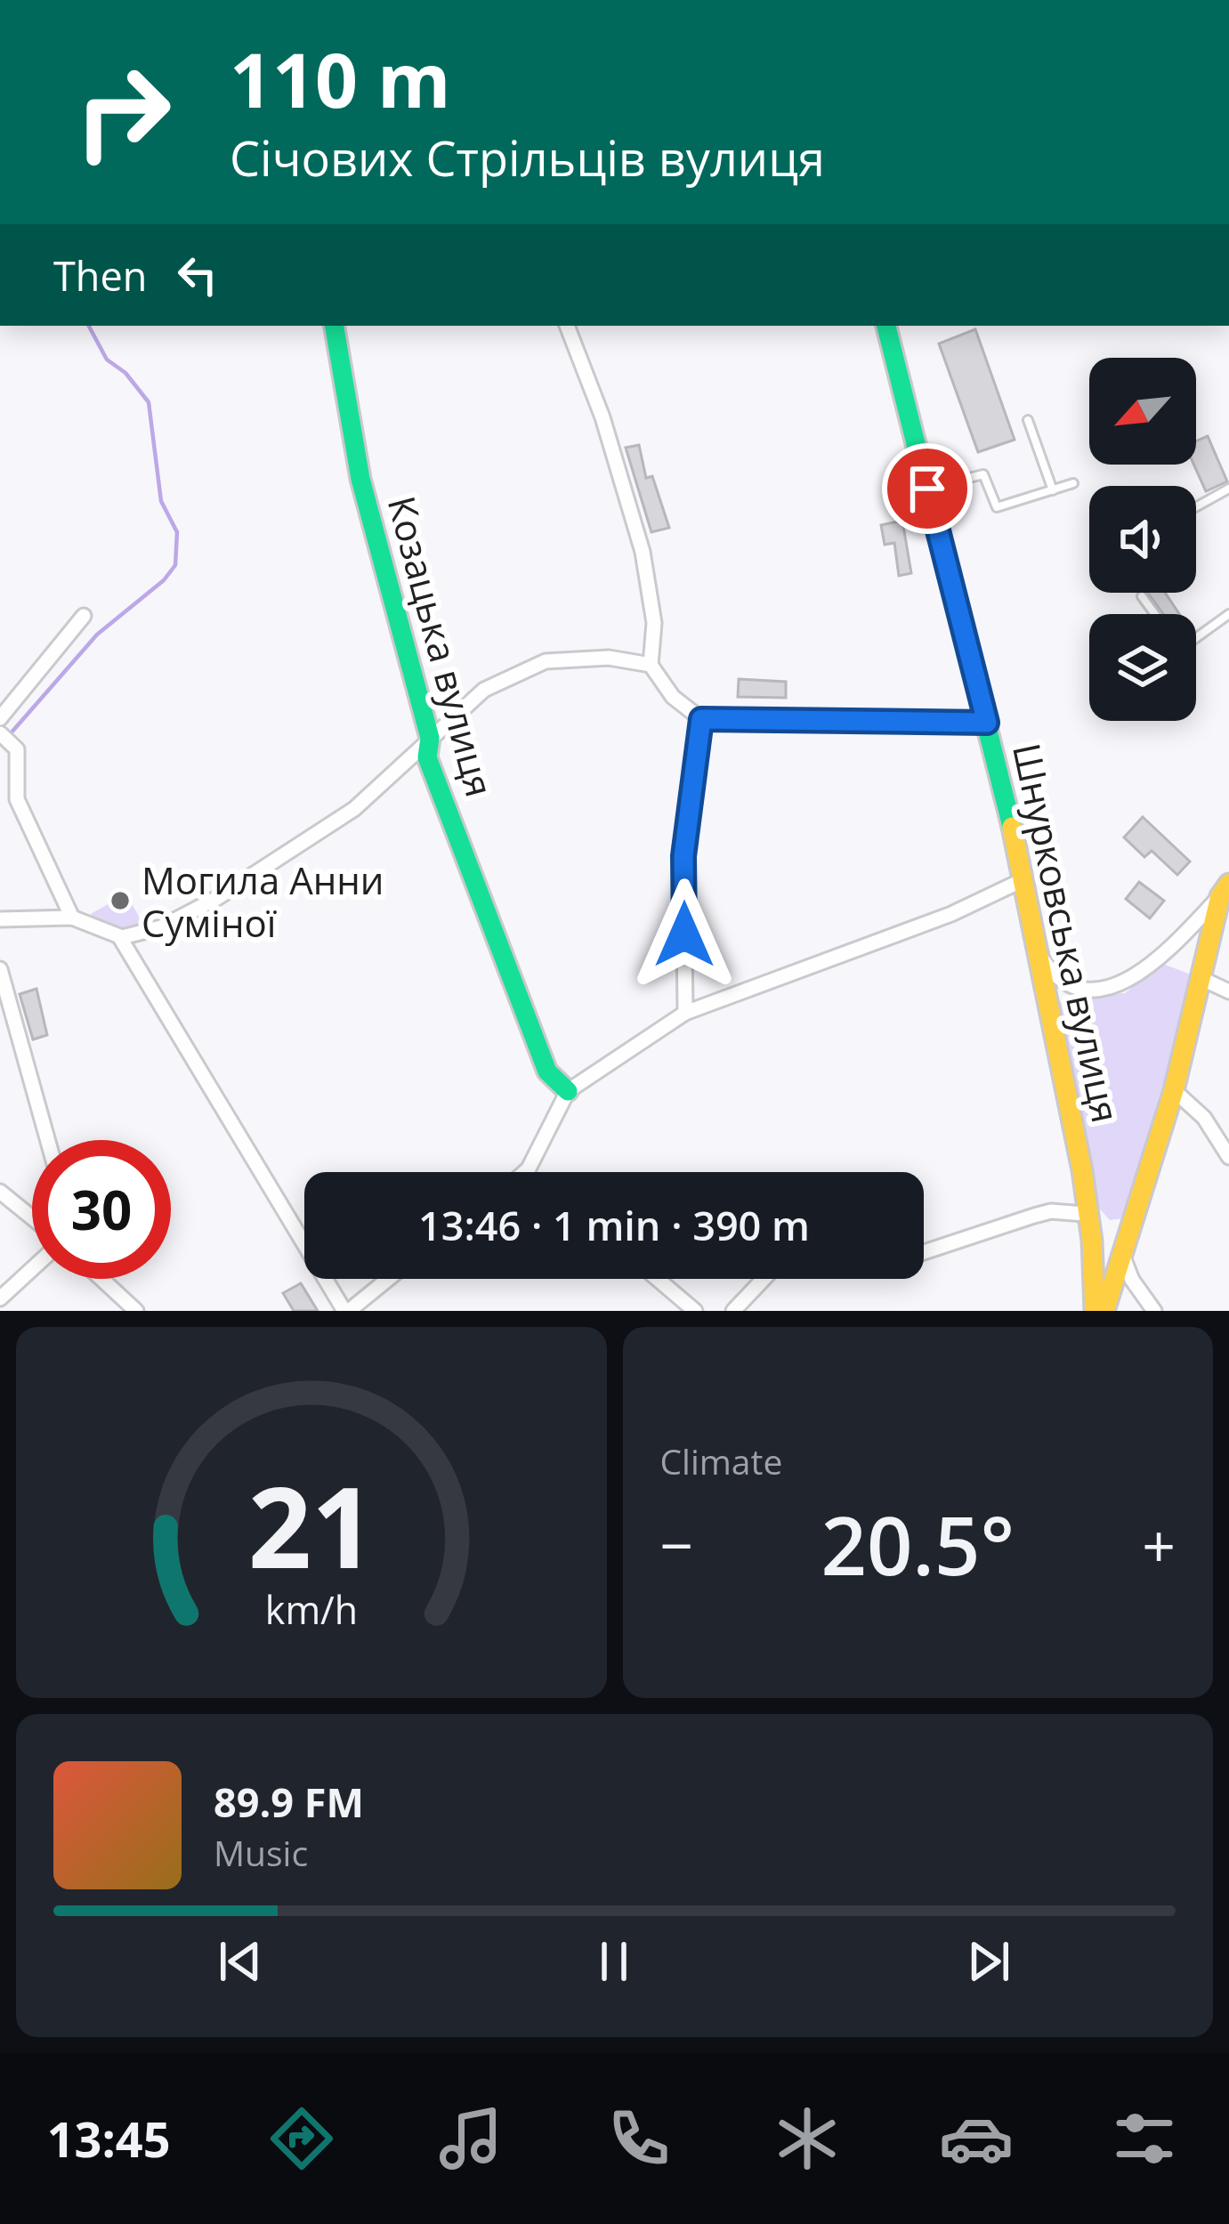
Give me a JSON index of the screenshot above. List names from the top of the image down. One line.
{"streets":{"street":["Козацька вулиця","Шнурковська вулиця"]},"places":["Могила Анни Суміної"],"north":"bottom left","page":{"turn":["110 m","Січових Стрільців вулиця"],"then":"Then","limit":"30","trip":"13:46 · 1 min · 390 m","tile":"Climate","heat":["−","20.5°","+"],"song":["89.9 FM","Music"],"tabs":"13:45","gauge":["21","km/h"]}}
